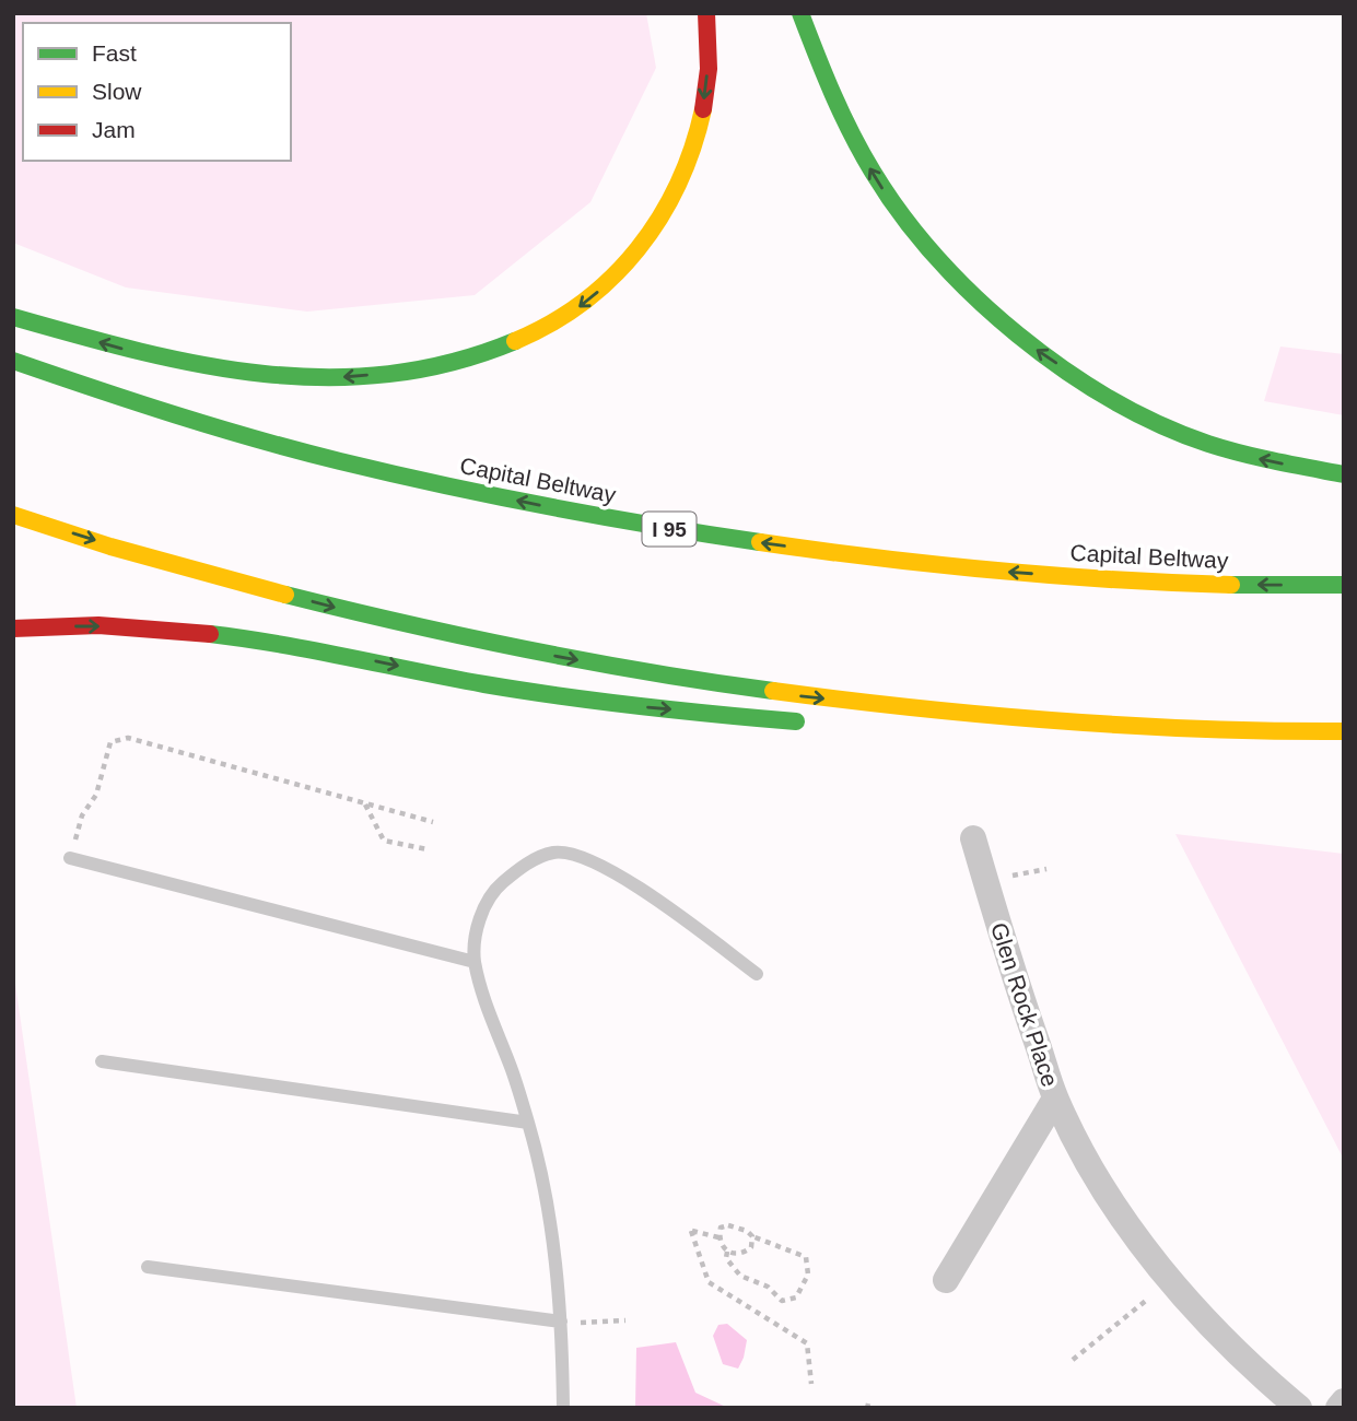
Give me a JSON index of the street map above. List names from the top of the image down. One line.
{"streets":{"highway":["Capital Beltway","I 95"],"street":["Glen Rock Place"]},"legend":["Fast","Slow","Jam"]}
